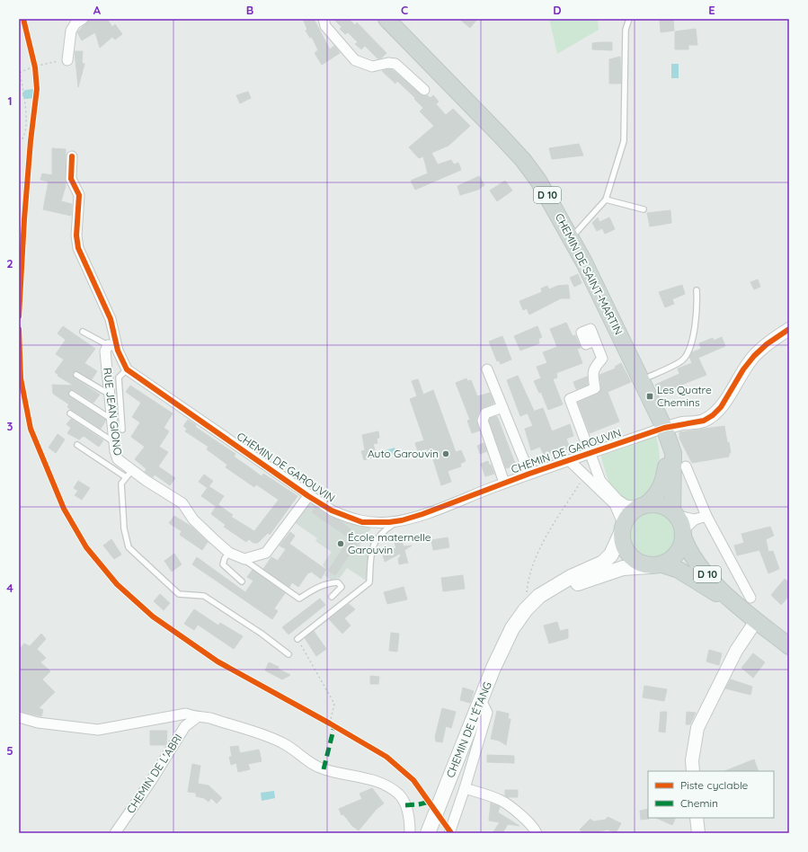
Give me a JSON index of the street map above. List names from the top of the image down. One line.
{"streets":{"main road":["D 10","CHEMIN DE SAINT-MARTIN","CHEMIN DE L’ÉTANG"],"street":["RUE JEAN GIONO","CHEMIN DE GAROUVIN","CHEMIN DE L'ABRI"]},"crossings":[["D 10","CHEMIN DE SAINT-MARTIN"],["D 10","CHEMIN DE GAROUVIN"],["D 10","CHEMIN DE L’ÉTANG"],["CHEMIN DE SAINT-MARTIN","CHEMIN DE GAROUVIN"]],"places":{"transit":["Les Quatre Chemins"],"other":["Auto Garouvin","École maternelle Garouvin"]},"legend":["Piste cyclable","Chemin"],"grid":{"columns":["A","B","C","D","E"],"rows":["1","2","3","4","5"]}}
